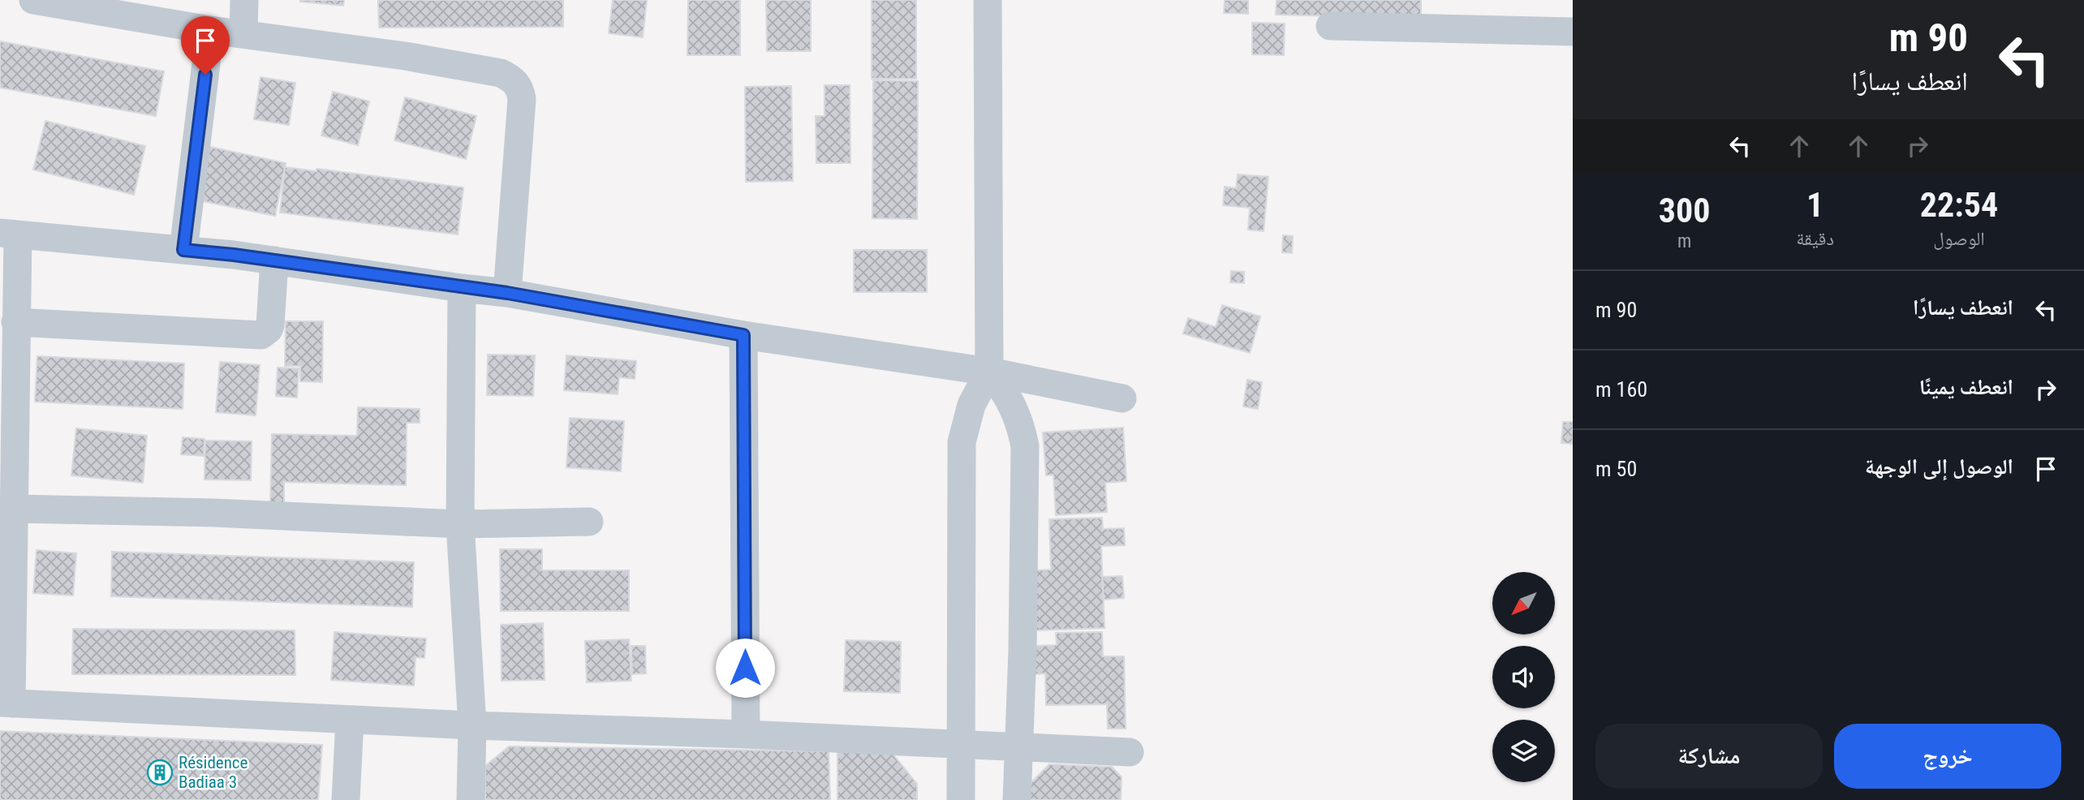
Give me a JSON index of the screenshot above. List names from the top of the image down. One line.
{"places":{"building":["Résidence Badiaa 3"]},"north":"bottom left","page":{"turn":["90 m","انعطف يسارًا"],"eta":["22:54","الوصول","1","دقيقة","300","m"],"list":[{"name":"انعطف يسارًا","value":"90 m"},{"name":"انعطف يمينًا","value":"160 m"},{"name":"الوصول إلى الوجهة","value":"50 m"}],"buttons":["خروج","مشاركة"]}}
